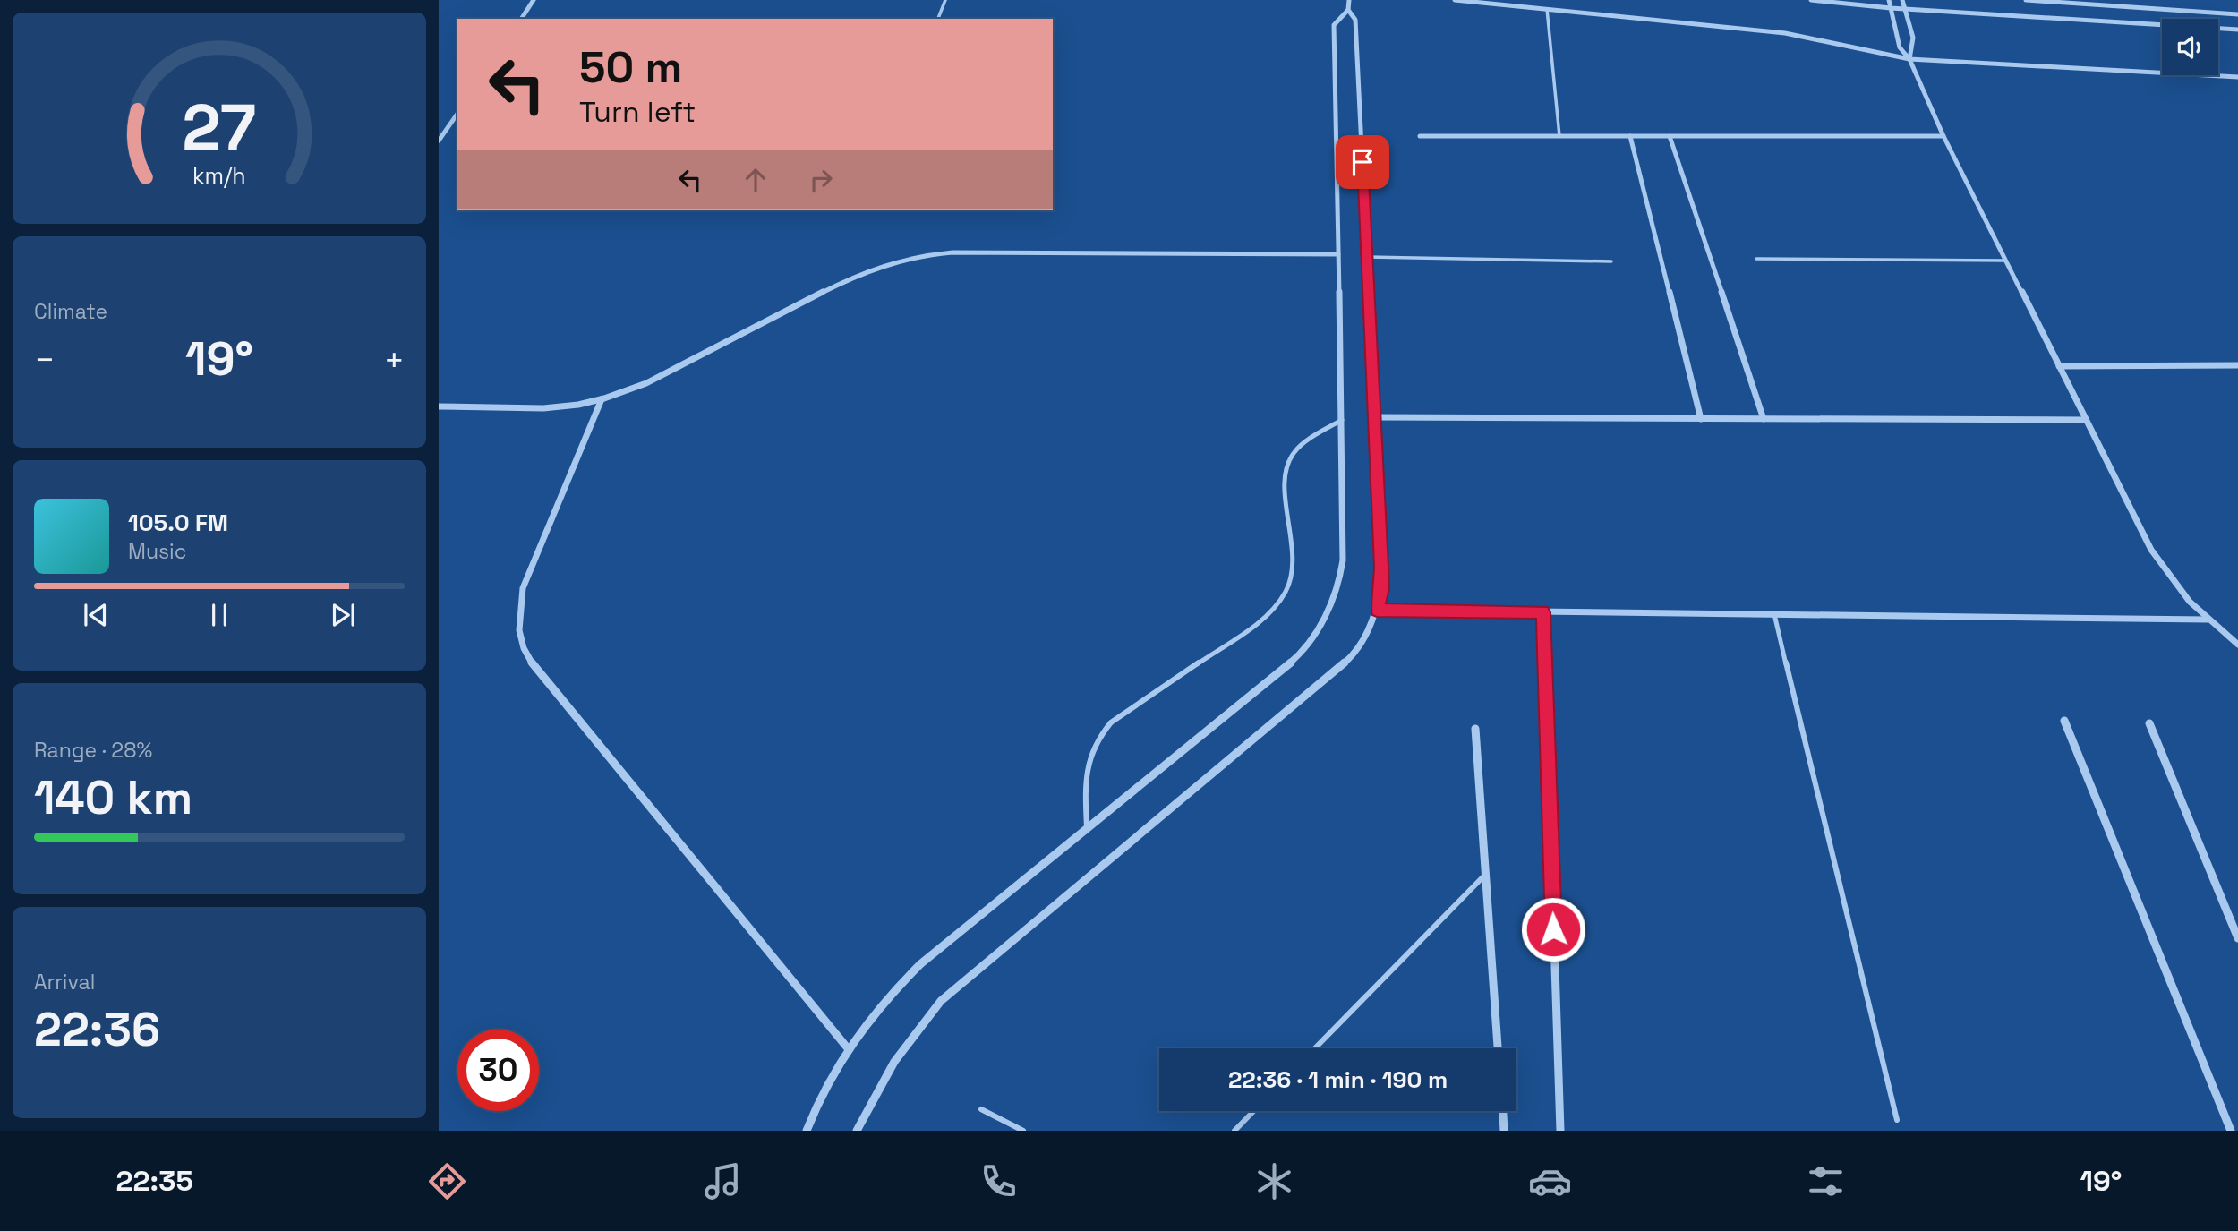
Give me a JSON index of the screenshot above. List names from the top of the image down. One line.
{"page":{"turn":["50 m","Turn left"],"tile":["Climate",["Range · 28%","140 km"],["Arrival","22:36"]],"heat":["−","19°","+"],"song":["105.0 FM","Music"],"limit":"30","trip":"22:36 · 1 min · 190 m","tabs":["22:35","19°"],"gauge":["27","km/h"]}}
